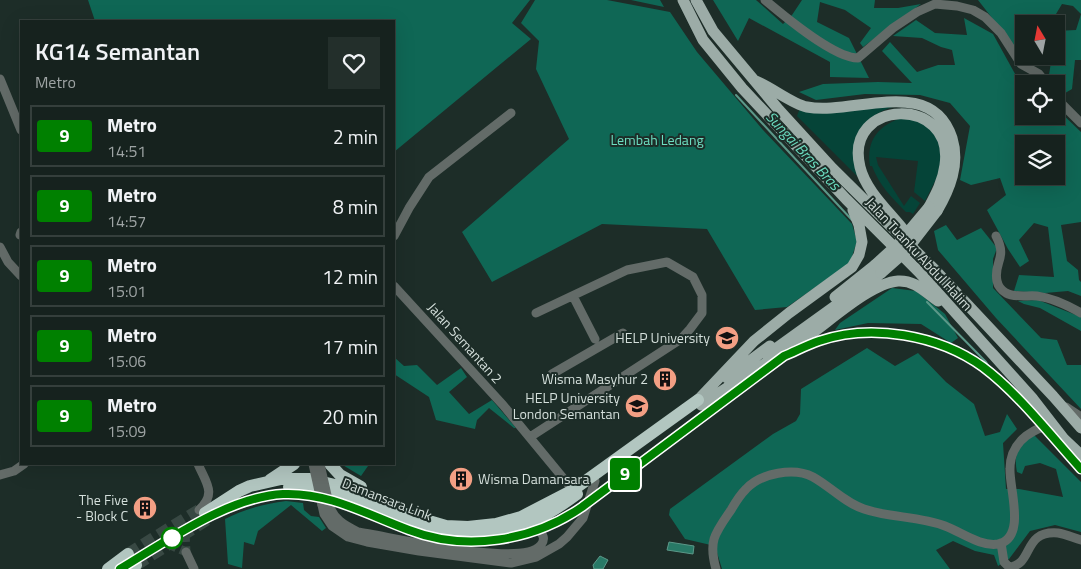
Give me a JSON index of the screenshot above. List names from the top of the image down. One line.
{"streets":{"highway":["Damansara Link"],"main road":["Jalan Tuanku Abdul Halim"],"street":["Jalan Semantan 2"]},"crossings":[["Jalan Semantan 2","Damansara Link"]],"water":["Sungai Bras Bras"],"parks":["Lembah Ledang"],"places":{"school or university":["HELP University","HELP University London Semantan"],"building":["Wisma Masyhur 2","Wisma Damansara","The Five - Block C"]},"lines":["metro line 9"],"north":"top","page":{"on_map":"9","heading":["KG14 Semantan","Metro"],"list":[{"mark":"9","name":"Metro","note":"14:51","value":"2 min"},{"mark":"9","name":"Metro","note":"14:57","value":"8 min"},{"mark":"9","name":"Metro","note":"15:01","value":"12 min"},{"mark":"9","name":"Metro","note":"15:06","value":"17 min"},{"mark":"9","name":"Metro","note":"15:09","value":"20 min"}]}}
